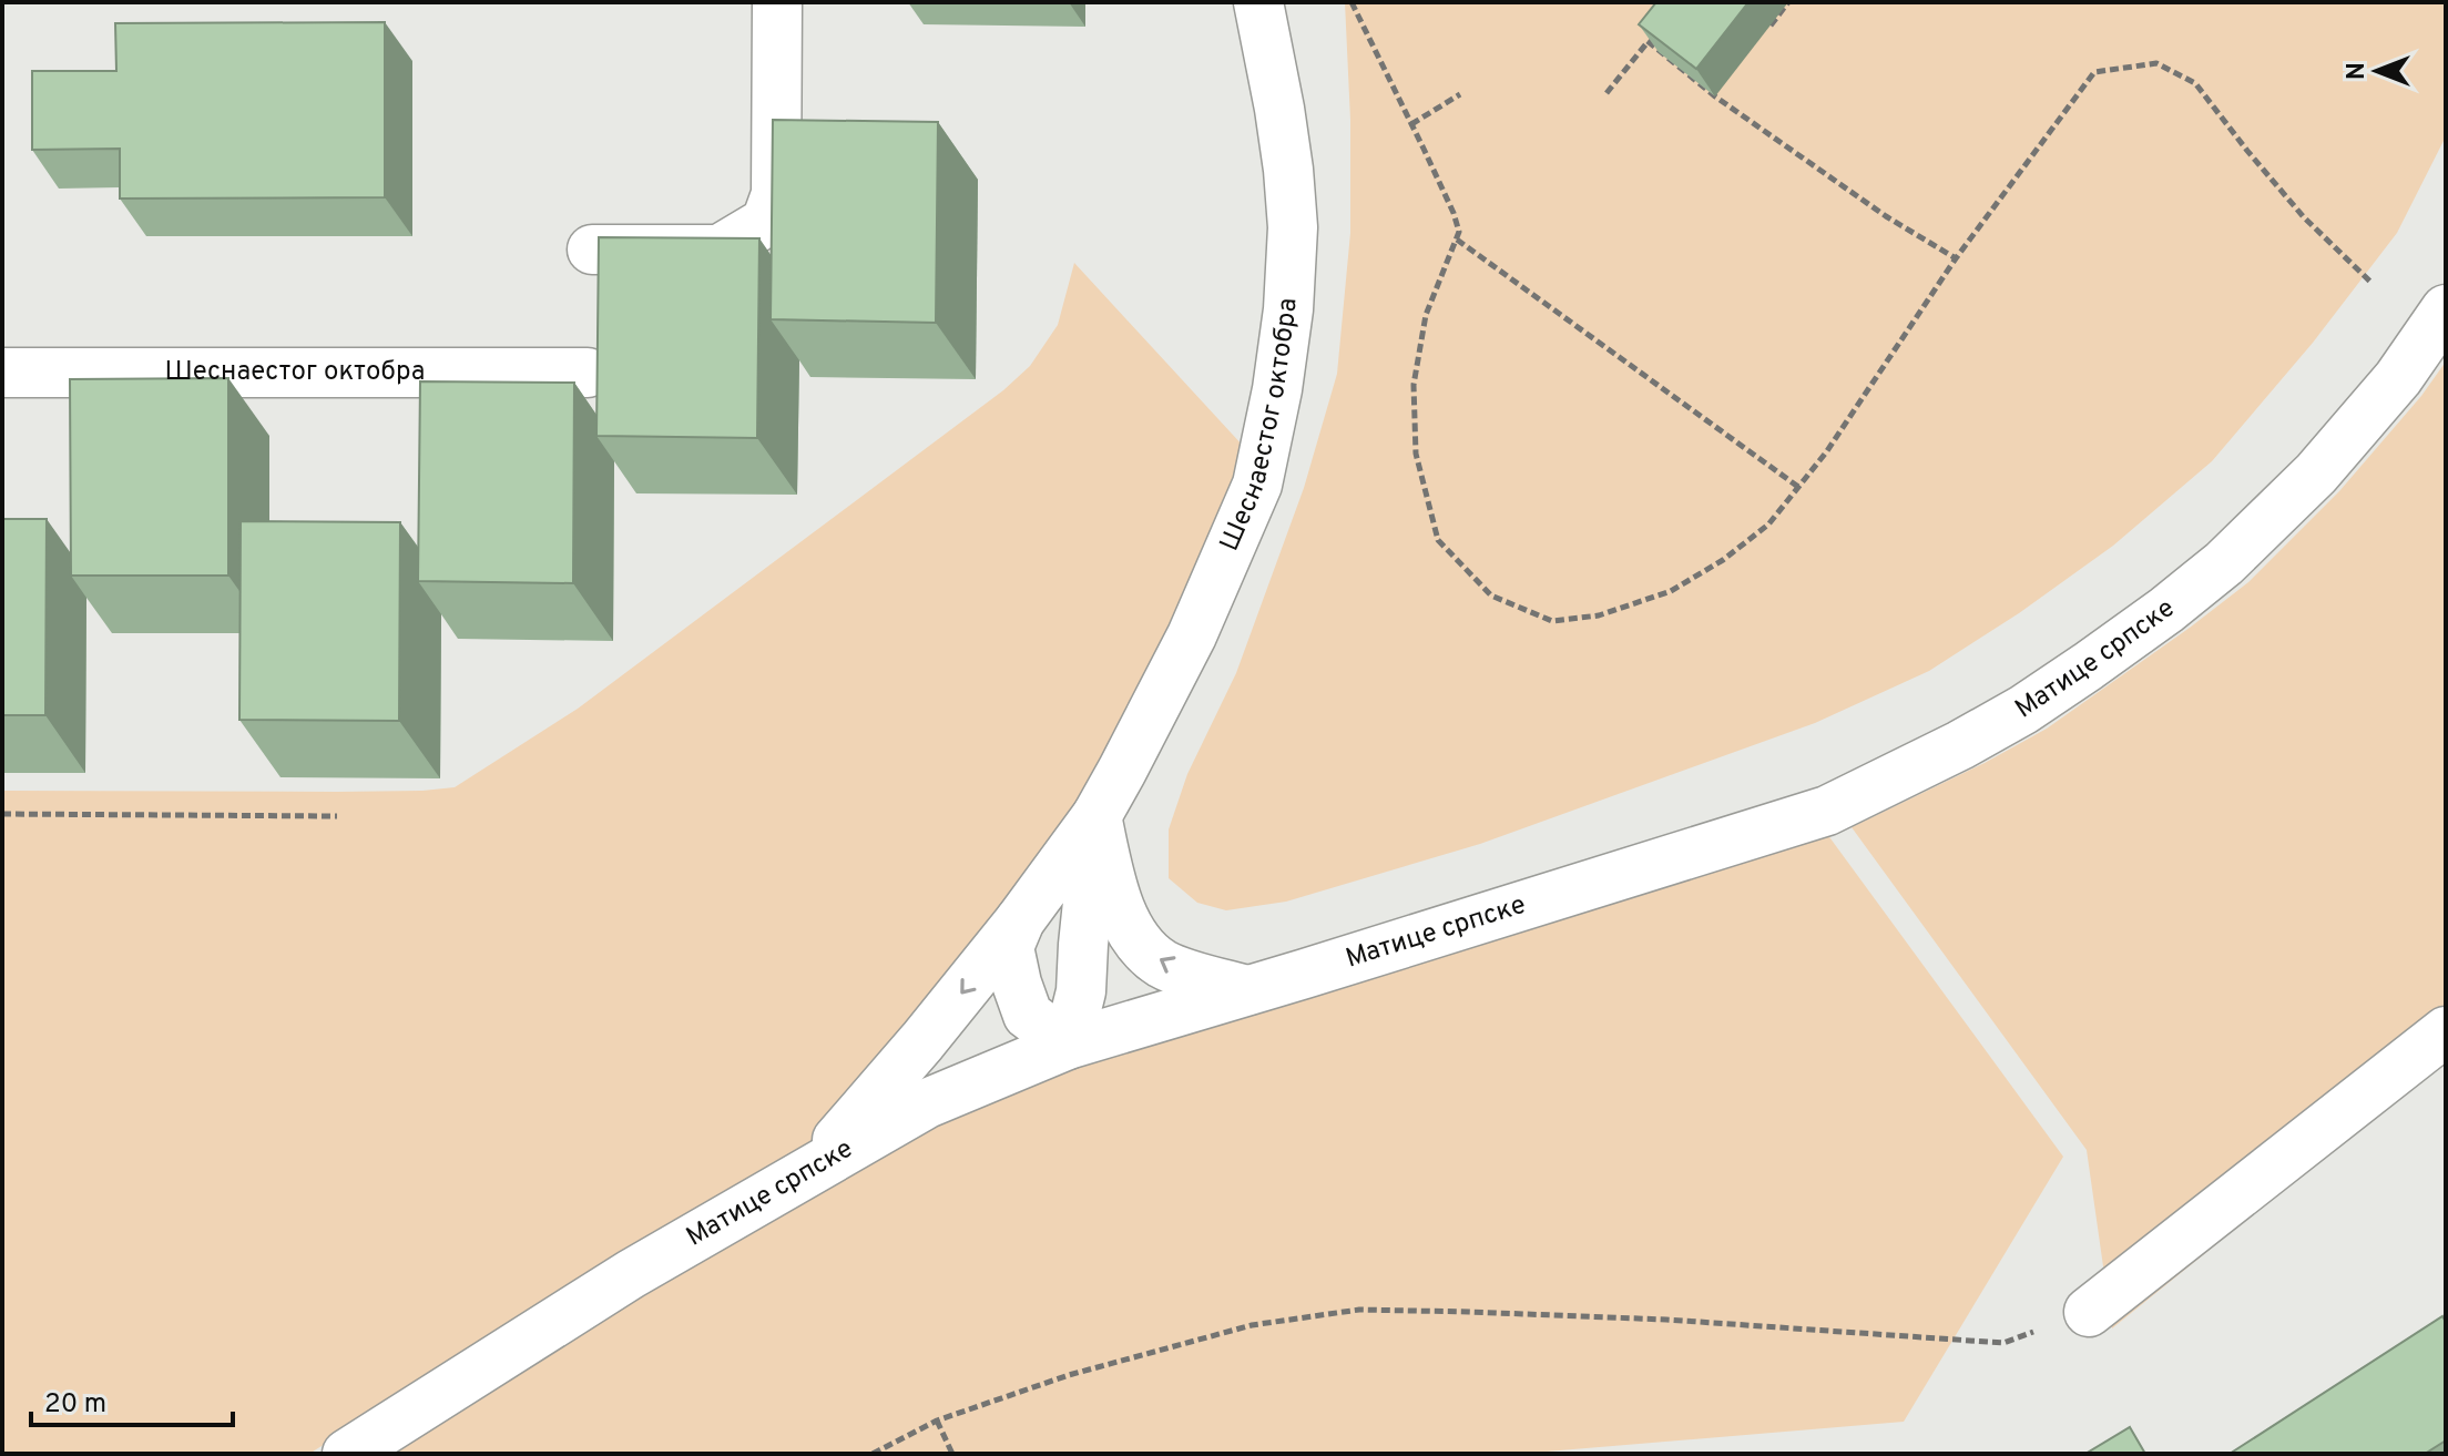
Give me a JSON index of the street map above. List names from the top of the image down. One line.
{"streets":{"main road":["Шеснаестог октобра","Матице српске"]},"crossings":[["Шеснаестог октобра","Матице српске"]],"scale_bar":"20 m","north":"left"}
